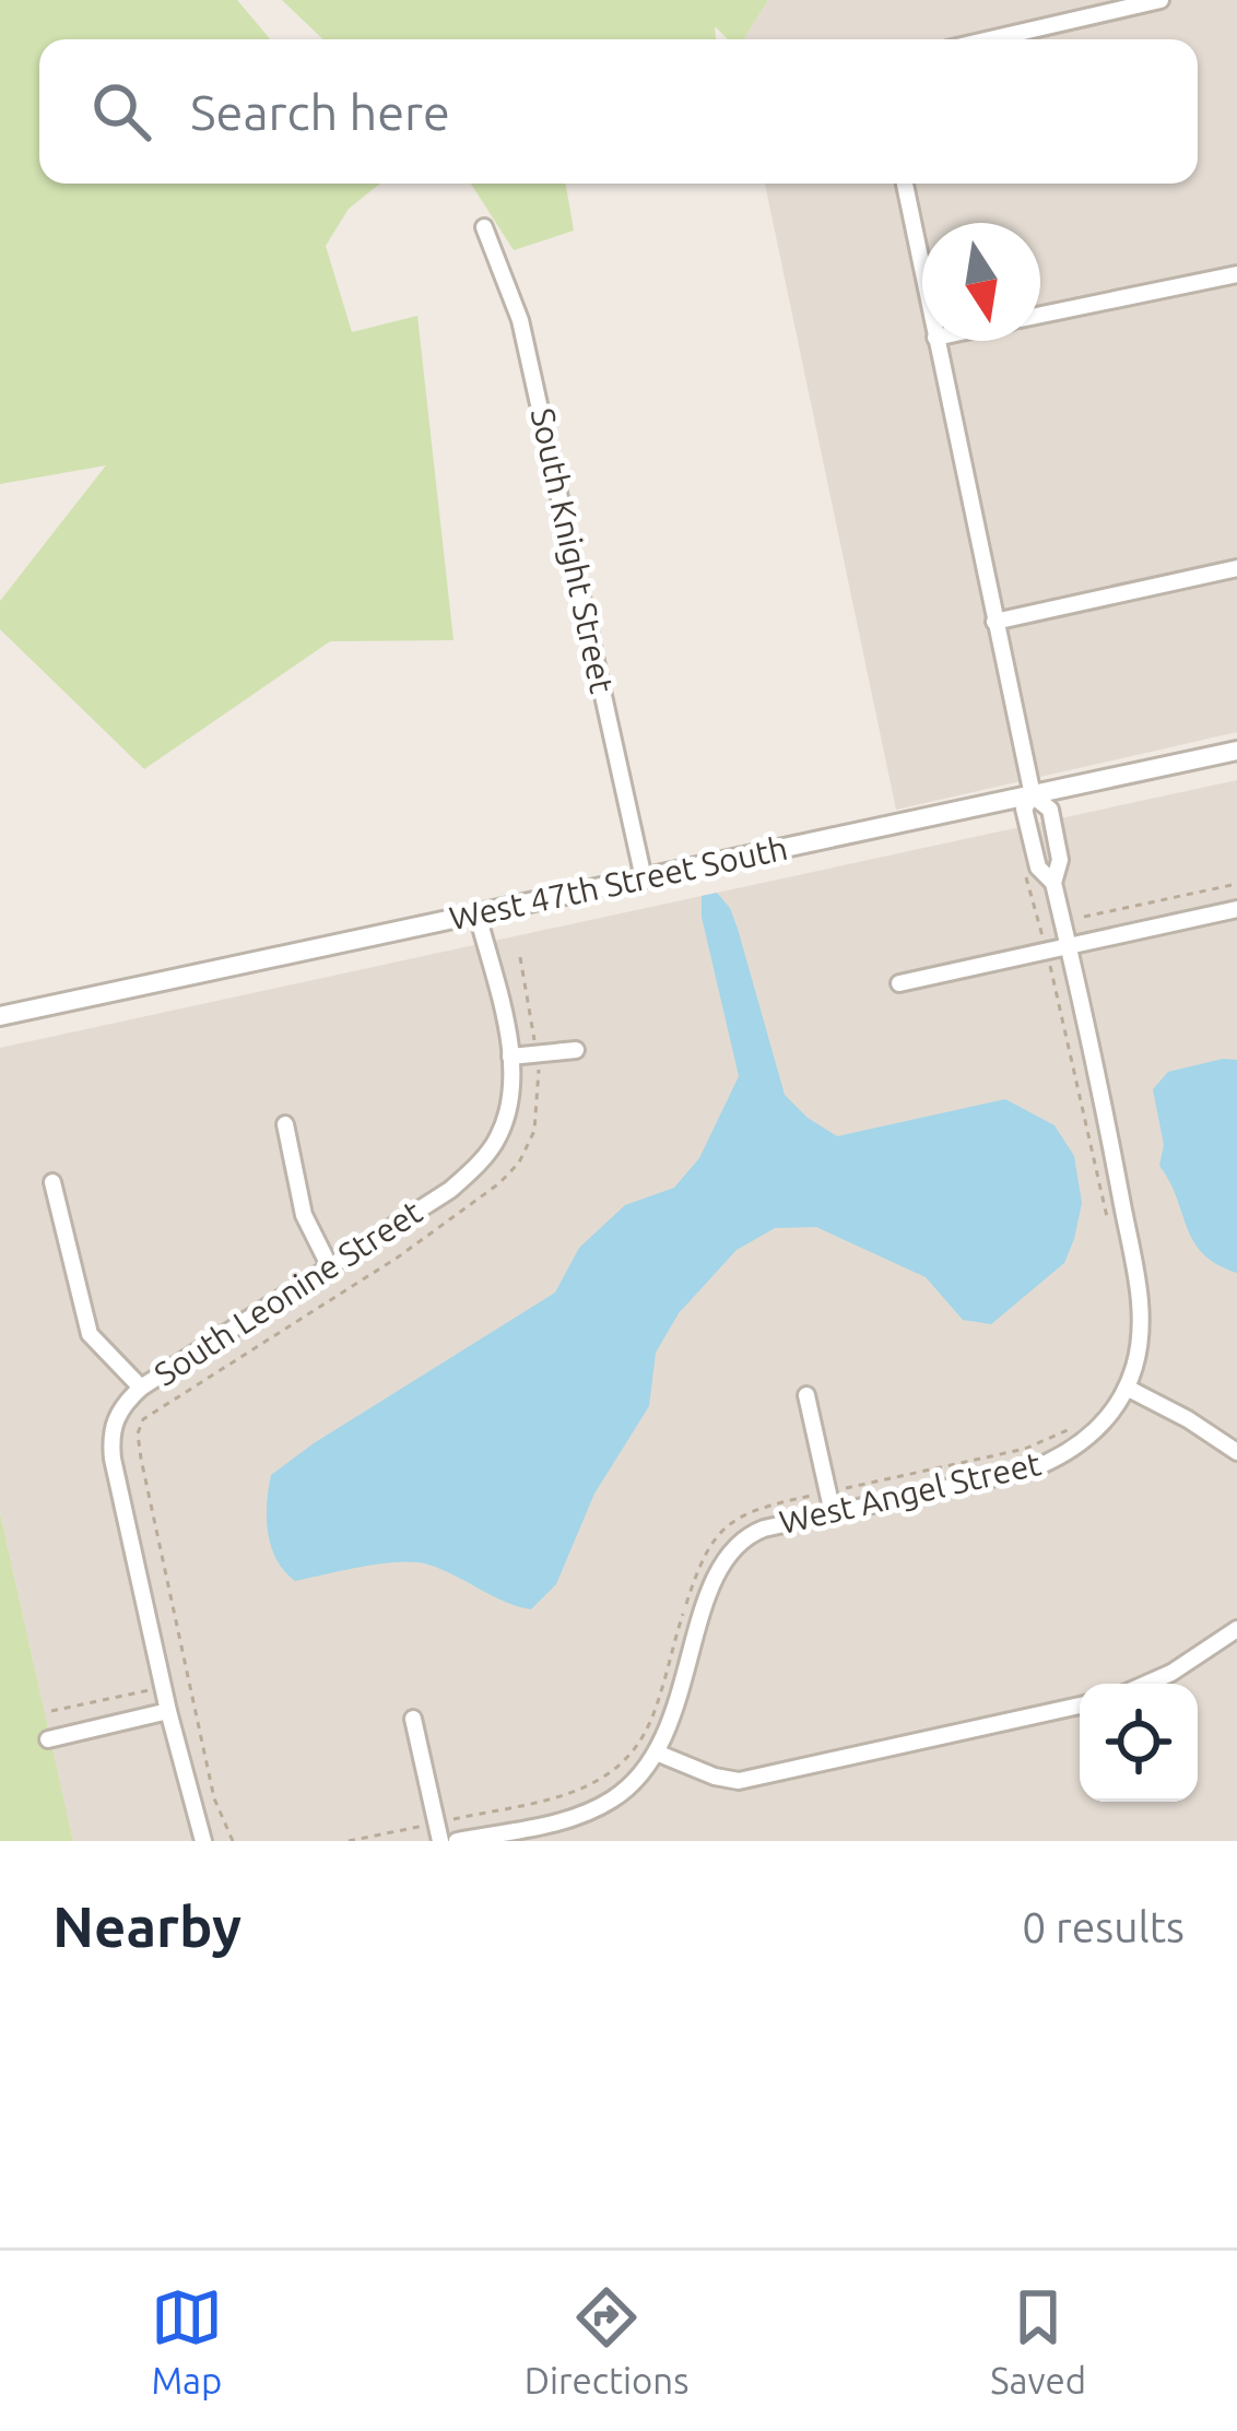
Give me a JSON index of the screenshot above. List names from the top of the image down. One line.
{"streets":{"street":["South Knight Street","West 47th Street South","South Leonine Street","West Angel Street"]},"crossings":[["South Knight Street","West 47th Street South"],["West 47th Street South","South Leonine Street"]],"north":"bottom","page":{"search":"Search here","heading":["Nearby","0 results"],"nav":["Map","Directions","Saved"]}}
